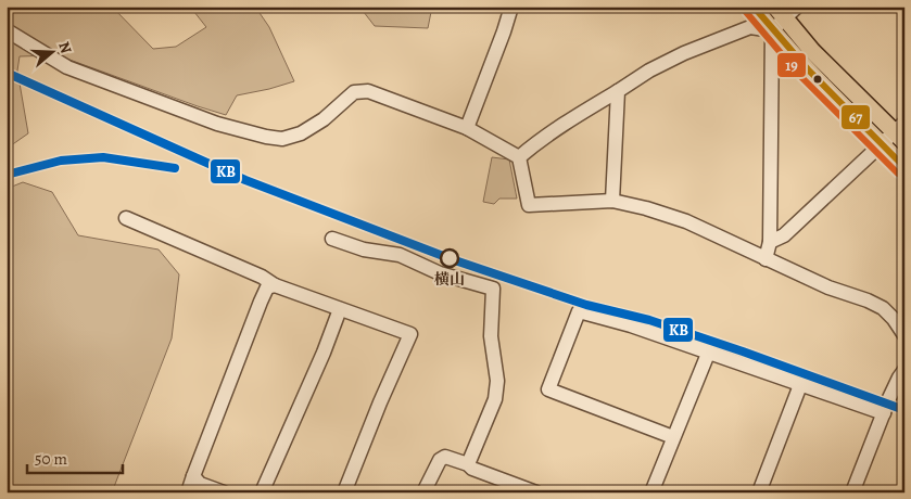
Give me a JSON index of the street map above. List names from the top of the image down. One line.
{"places":["横山"],"lines":["transit line 67","transit line 19","transit line KB"],"scale_bar":"50 m","north":"right"}
